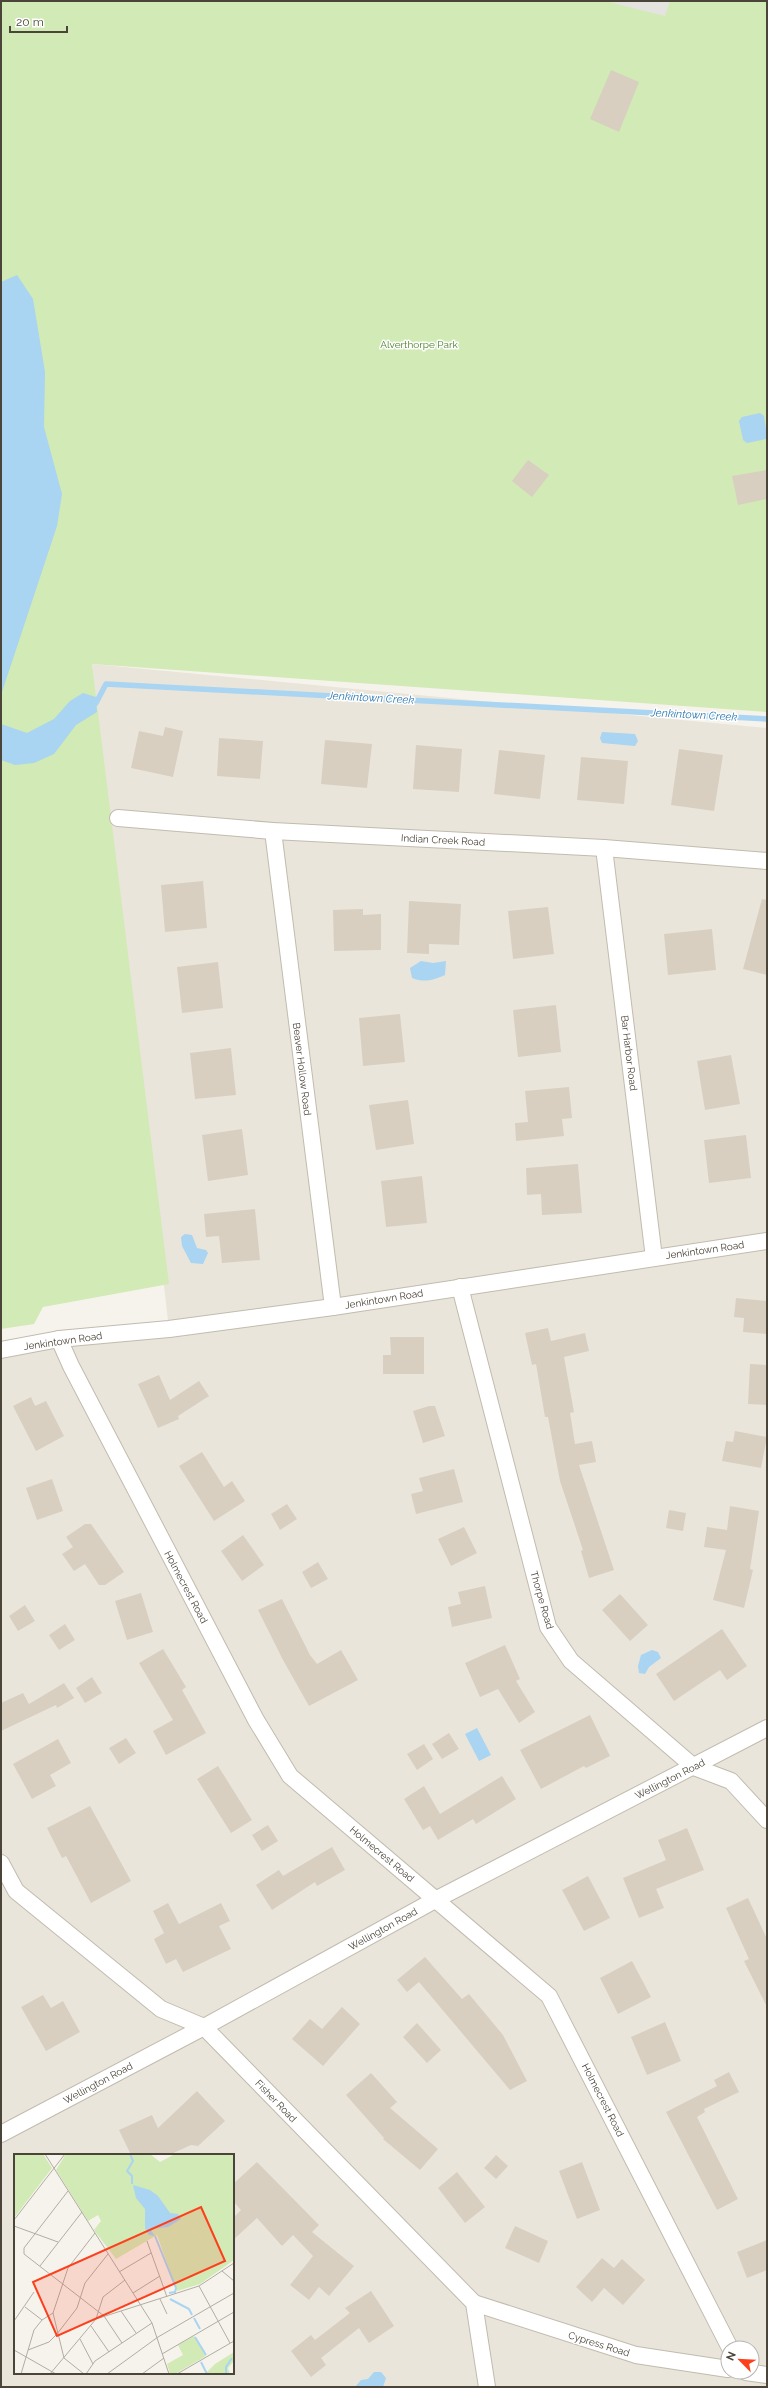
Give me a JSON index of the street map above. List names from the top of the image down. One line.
{"streets":{"street":["Indian Creek Road","Bar Harbor Road","Beaver Hollow Road","Jenkintown Road","Holmecrest Road","Thorpe Road","Wellington Road","Fisher Road","Cypress Road"]},"crossings":[["Indian Creek Road","Bar Harbor Road"],["Indian Creek Road","Beaver Hollow Road"],["Bar Harbor Road","Jenkintown Road"],["Beaver Hollow Road","Jenkintown Road"],["Jenkintown Road","Holmecrest Road"],["Jenkintown Road","Thorpe Road"],["Holmecrest Road","Wellington Road"],["Thorpe Road","Wellington Road"],["Wellington Road","Fisher Road"],["Fisher Road","Cypress Road"]],"water":["Jenkintown Creek"],"parks":["Alverthorpe Park"],"scale_bar":"20 m","north":"top left"}
